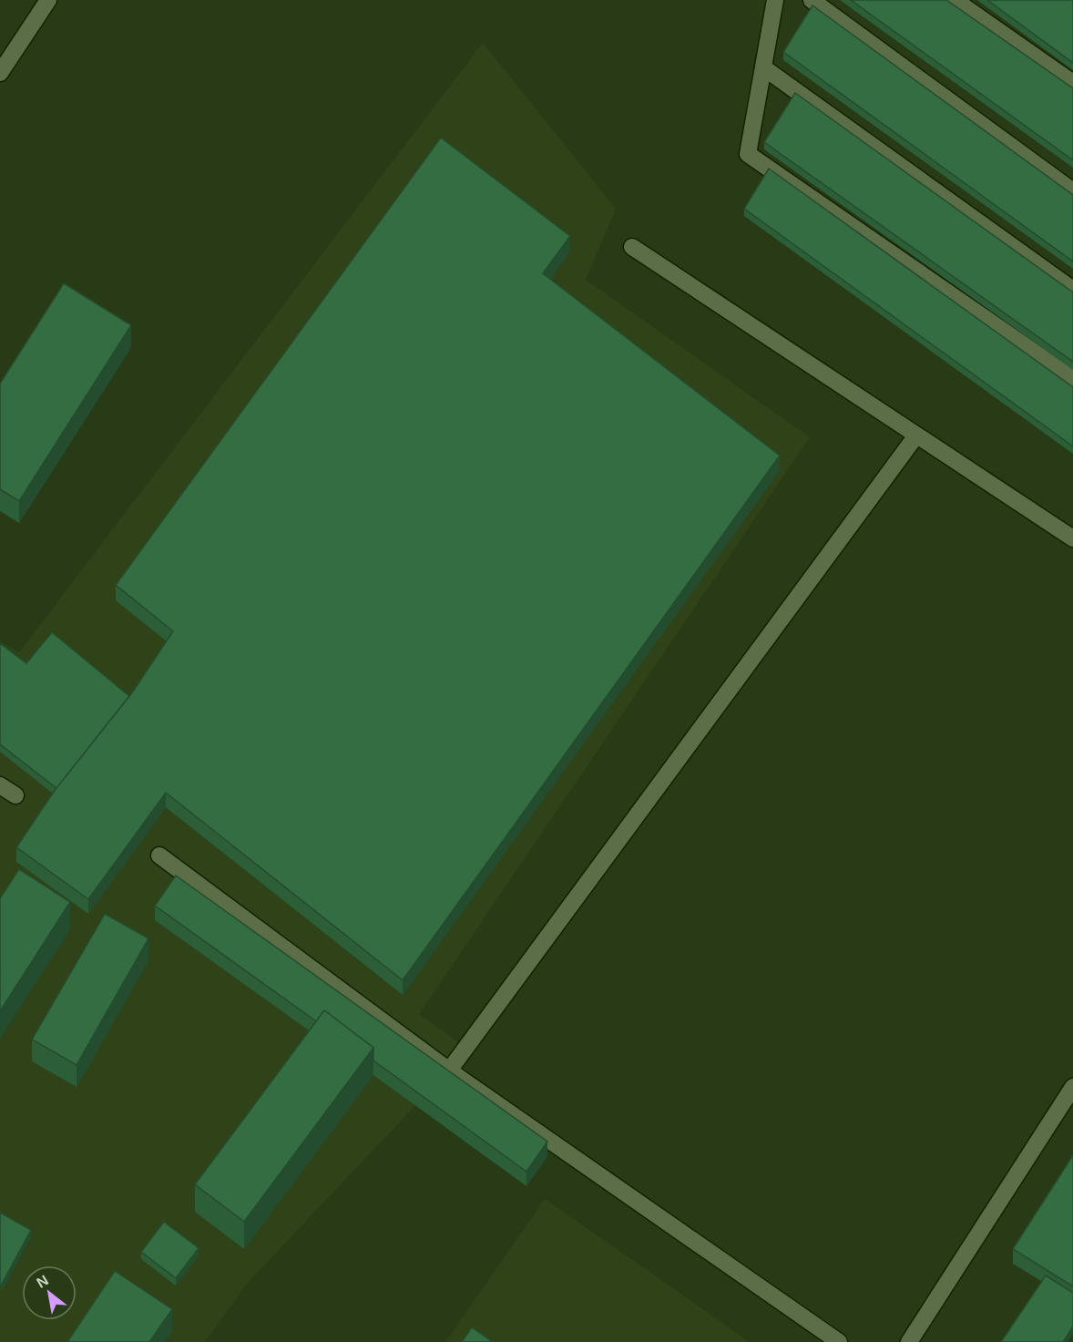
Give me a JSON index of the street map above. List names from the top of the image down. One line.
{"north":"top left"}
